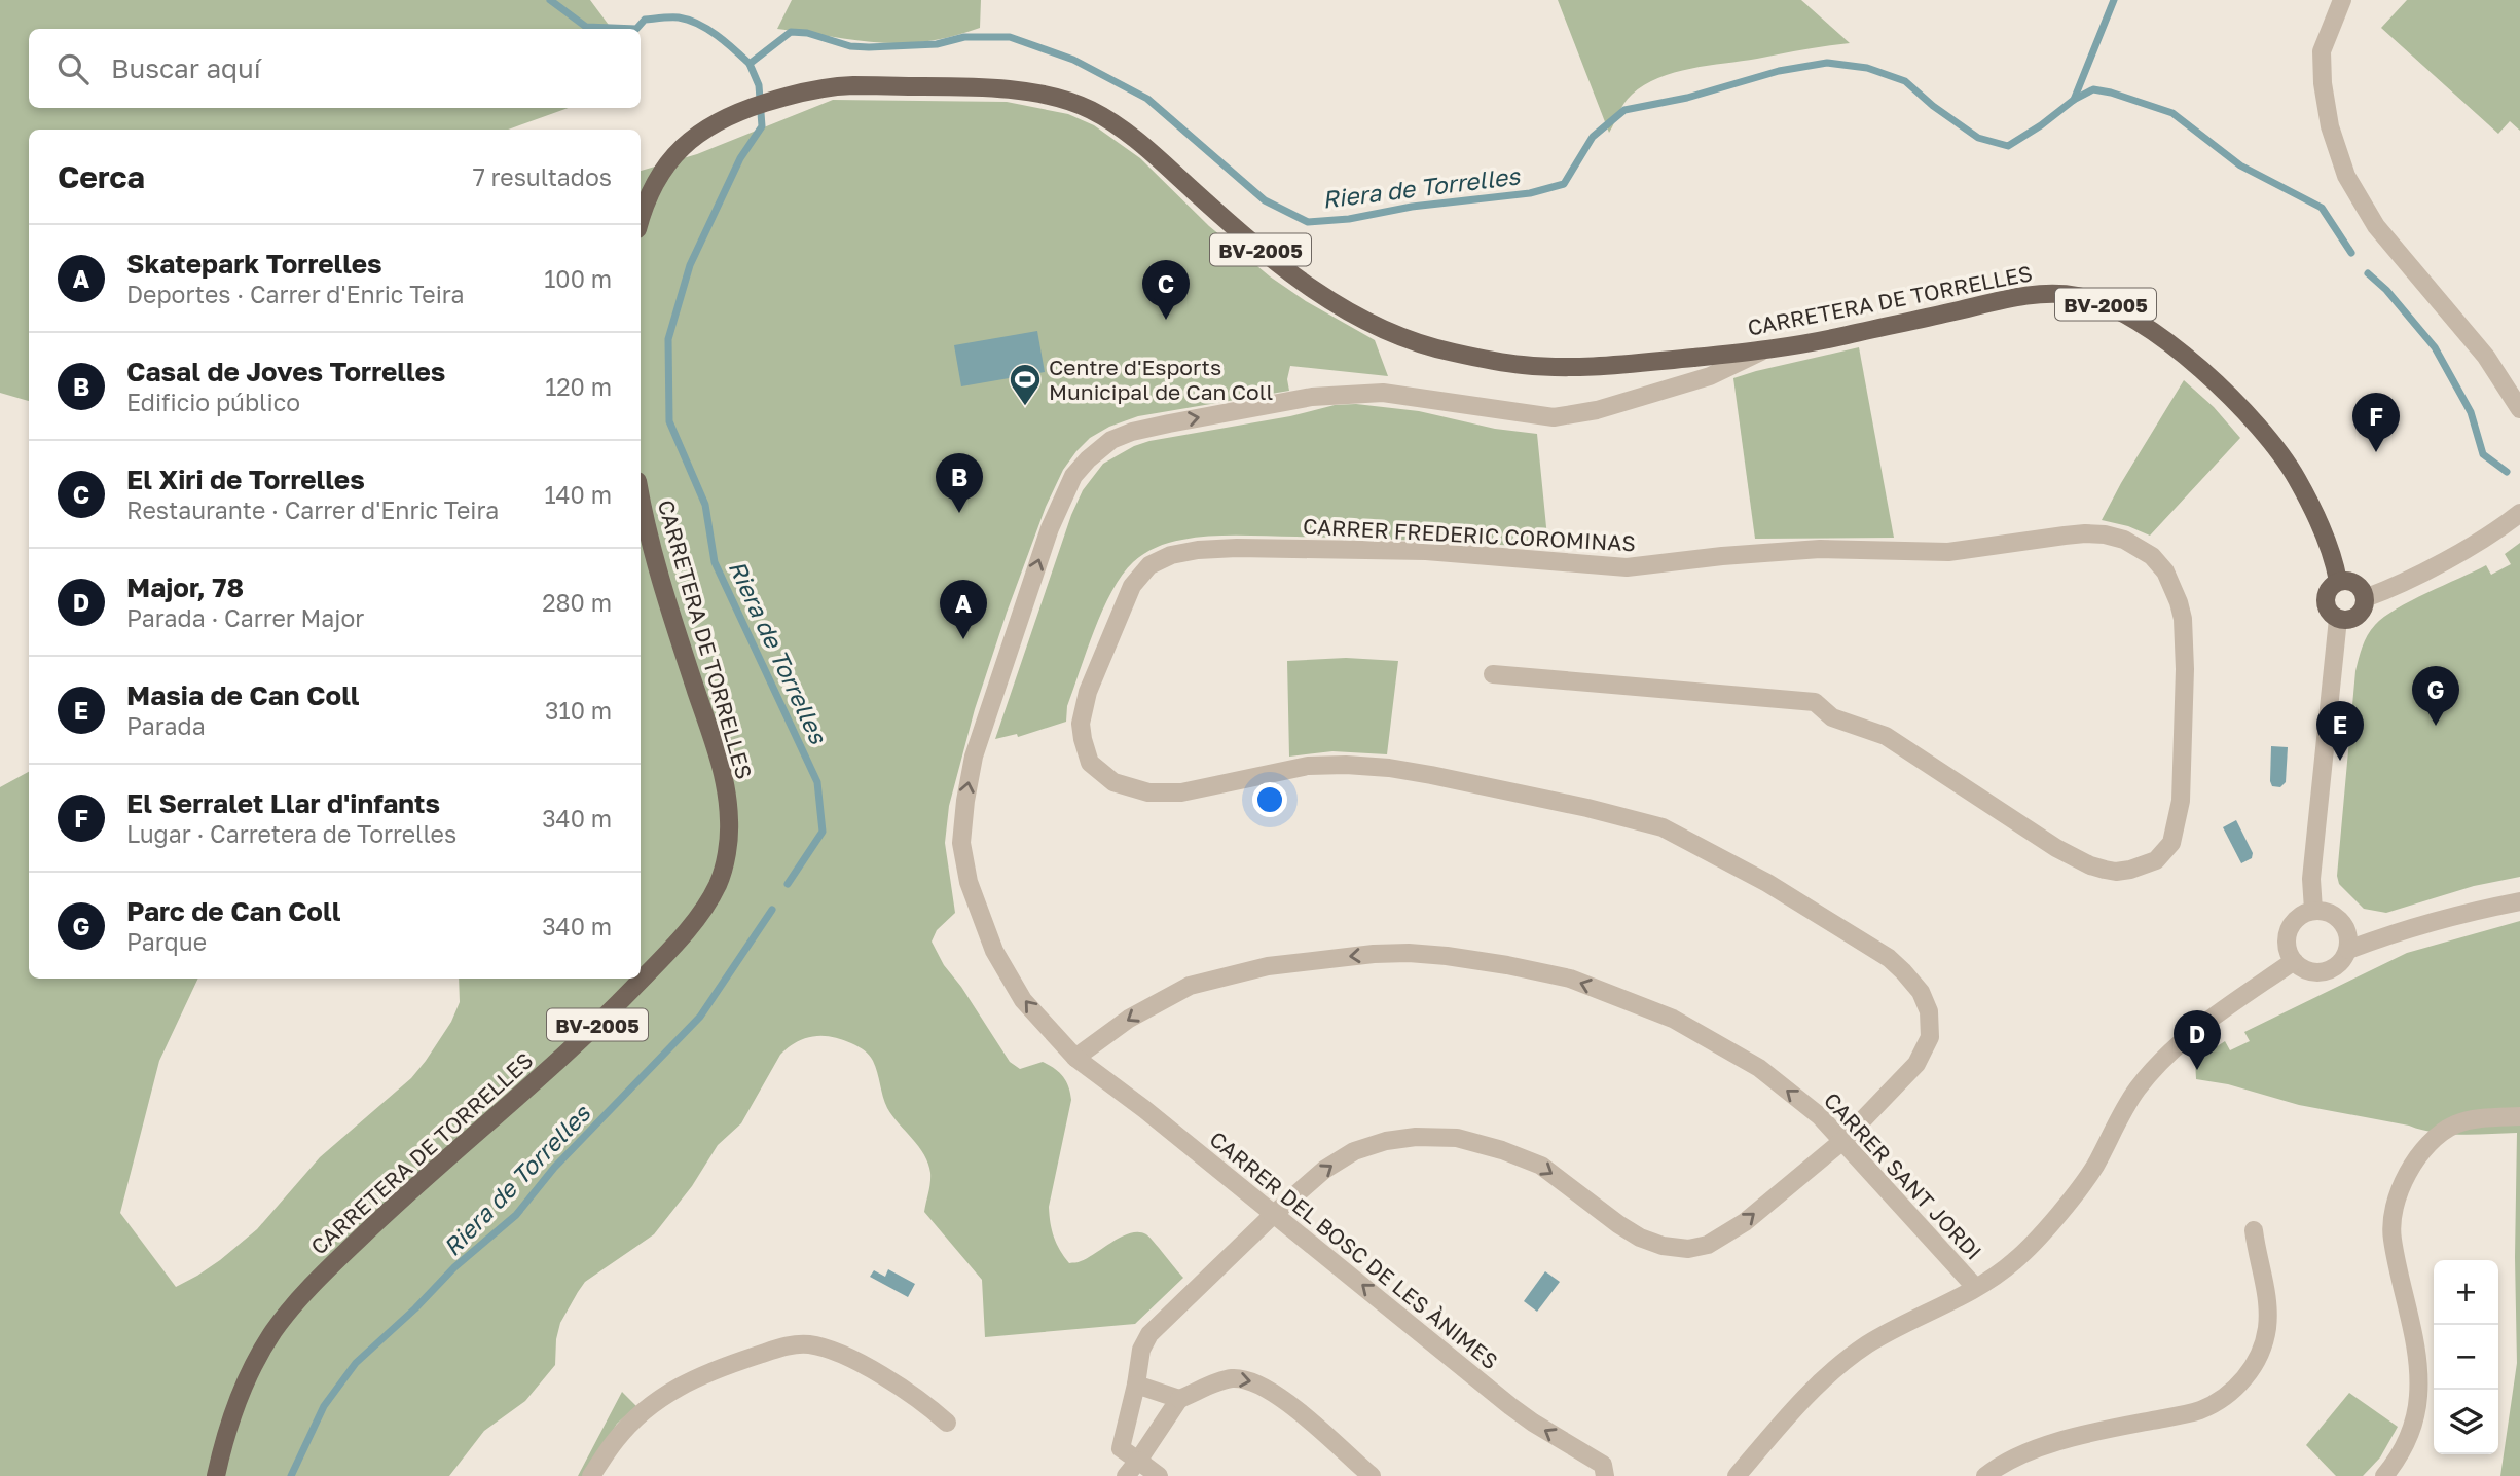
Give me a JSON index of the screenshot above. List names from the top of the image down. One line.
{"streets":{"main road":["BV-2005","CARRETERA DE TORRELLES"],"street":["CARRER FREDERIC COROMINAS","CARRER SANT JORDI","CARRER DEL BOSC DE LES ÀNIMES"]},"crossings":[["CARRETERA DE TORRELLES","CARRER DEL BOSC DE LES ÀNIMES"],["CARRER FREDERIC COROMINAS","CARRER SANT JORDI"],["CARRER FREDERIC COROMINAS","CARRER DEL BOSC DE LES ÀNIMES"],["CARRER SANT JORDI","CARRER DEL BOSC DE LES ÀNIMES"]],"one_way":["CARRER SANT JORDI"],"water":["Riera de Torrelles"],"places":{"sports":["Centre d'Esports Municipal de Can Coll"]},"page":{"search":"Buscar aquí","heading":["Cerca","7 resultados"],"list":[{"mark":"A","name":"Skatepark Torrelles","note":"Deportes · Carrer d'Enric Teira","value":"100 m"},{"mark":"B","name":"Casal de Joves Torrelles","note":"Edificio público","value":"120 m"},{"mark":"C","name":"El Xiri de Torrelles","note":"Restaurante · Carrer d'Enric Teira","value":"140 m"},{"mark":"D","name":"Major, 78","note":"Parada · Carrer Major","value":"280 m"},{"mark":"E","name":"Masia de Can Coll","note":"Parada","value":"310 m"},{"mark":"F","name":"El Serralet Llar d'infants","note":"Lugar · Carretera de Torrelles","value":"340 m"},{"mark":"G","name":"Parc de Can Coll","note":"Parque","value":"340 m"}],"pins":["C","F","B","A","G","E","D"],"map_buttons":["+","−"]}}
